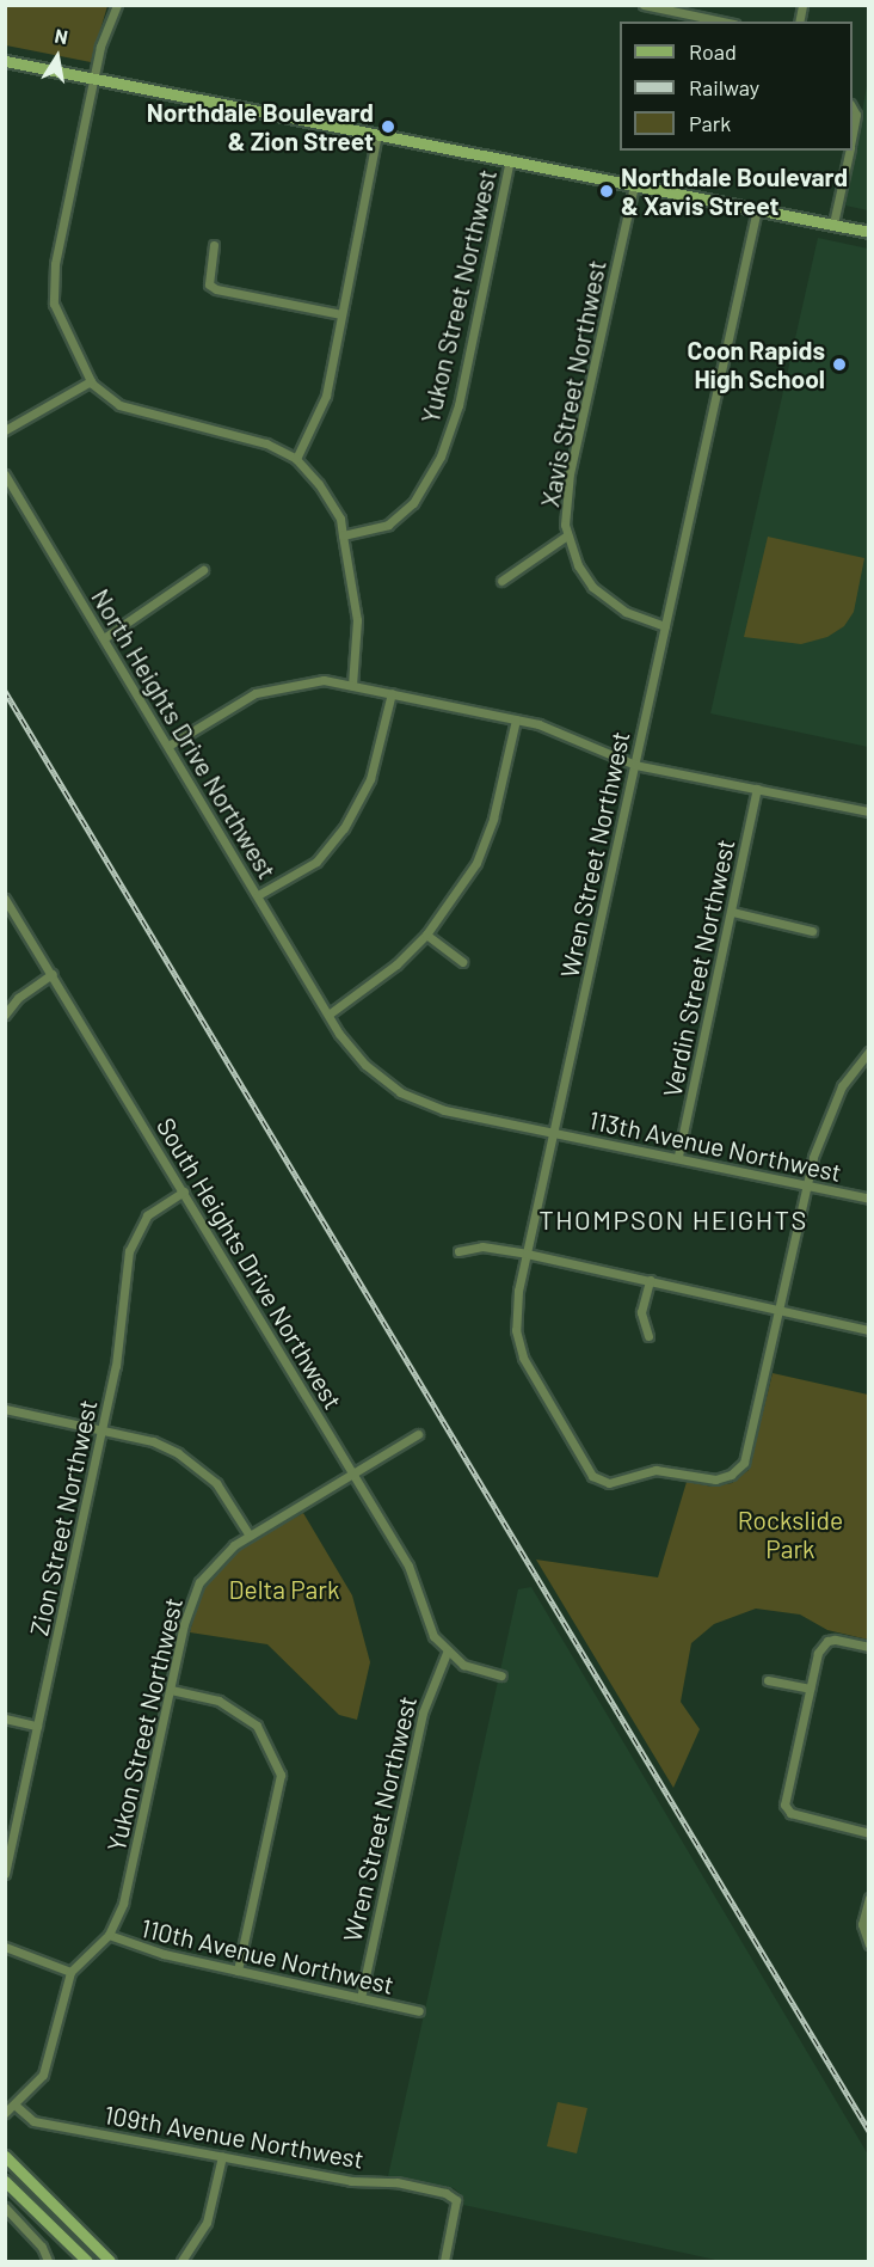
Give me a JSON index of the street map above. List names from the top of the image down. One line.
{"streets":{"street":["Yukon Street Northwest","Xavis Street Northwest","North Heights Drive Northwest","Wren Street Northwest","Verdin Street Northwest","113th Avenue Northwest","South Heights Drive Northwest","Zion Street Northwest","110th Avenue Northwest","109th Avenue Northwest"]},"crossings":[["Yukon Street Northwest","South Heights Drive Northwest"],["Yukon Street Northwest","110th Avenue Northwest"],["Xavis Street Northwest","Wren Street Northwest"],["North Heights Drive Northwest","Wren Street Northwest"],["North Heights Drive Northwest","113th Avenue Northwest"],["Wren Street Northwest","113th Avenue Northwest"],["Wren Street Northwest","South Heights Drive Northwest"],["Wren Street Northwest","110th Avenue Northwest"],["Verdin Street Northwest","113th Avenue Northwest"],["South Heights Drive Northwest","Zion Street Northwest"]],"districts":["THOMPSON HEIGHTS"],"parks":["Rockslide Park","Delta Park"],"places":["Northdale Boulevard & Zion Street","Northdale Boulevard & Xavis Street","Coon Rapids High School"],"legend":["Road","Railway","Park"],"north":"top"}
